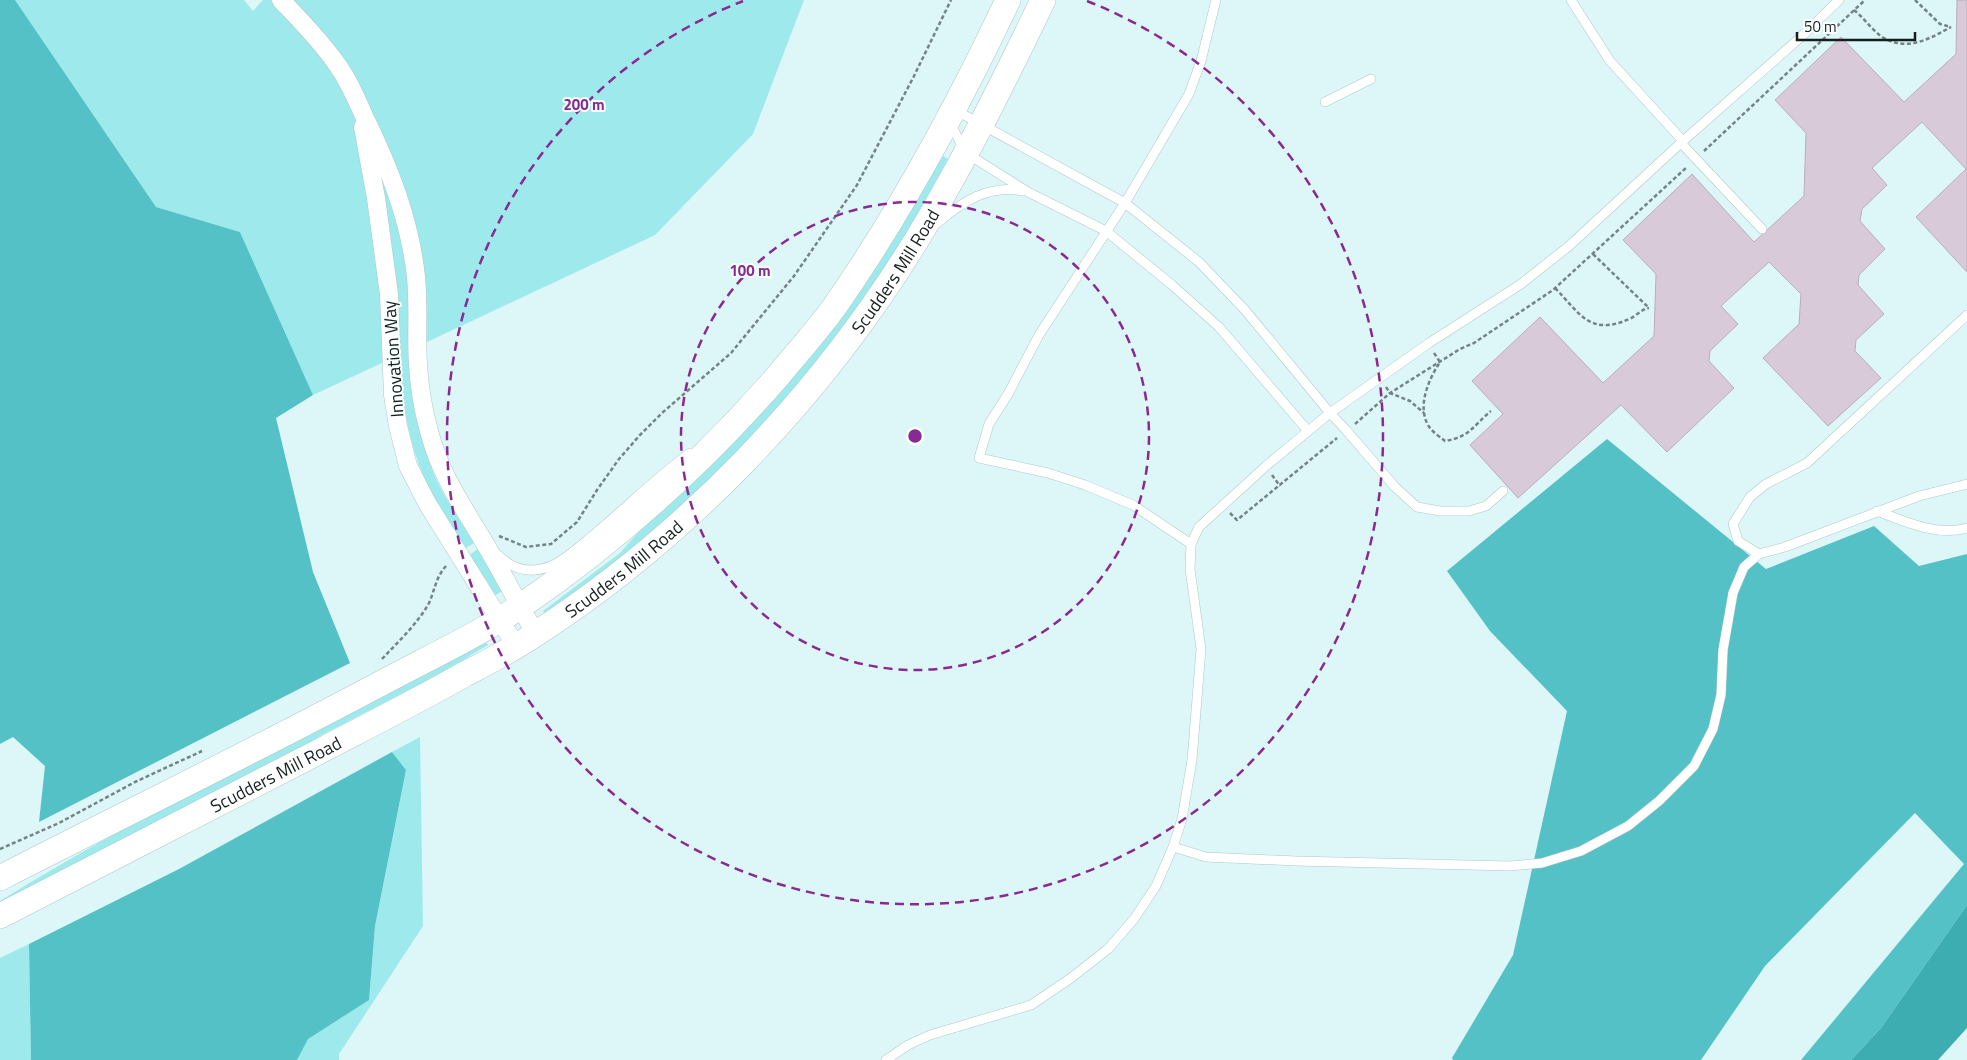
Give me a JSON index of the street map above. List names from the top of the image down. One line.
{"streets":{"main road":["Scudders Mill Road"],"street":["Innovation Way"]},"crossings":[["Scudders Mill Road","Innovation Way"]],"scale_bar":"50 m","rings":["200 m","100 m"]}
